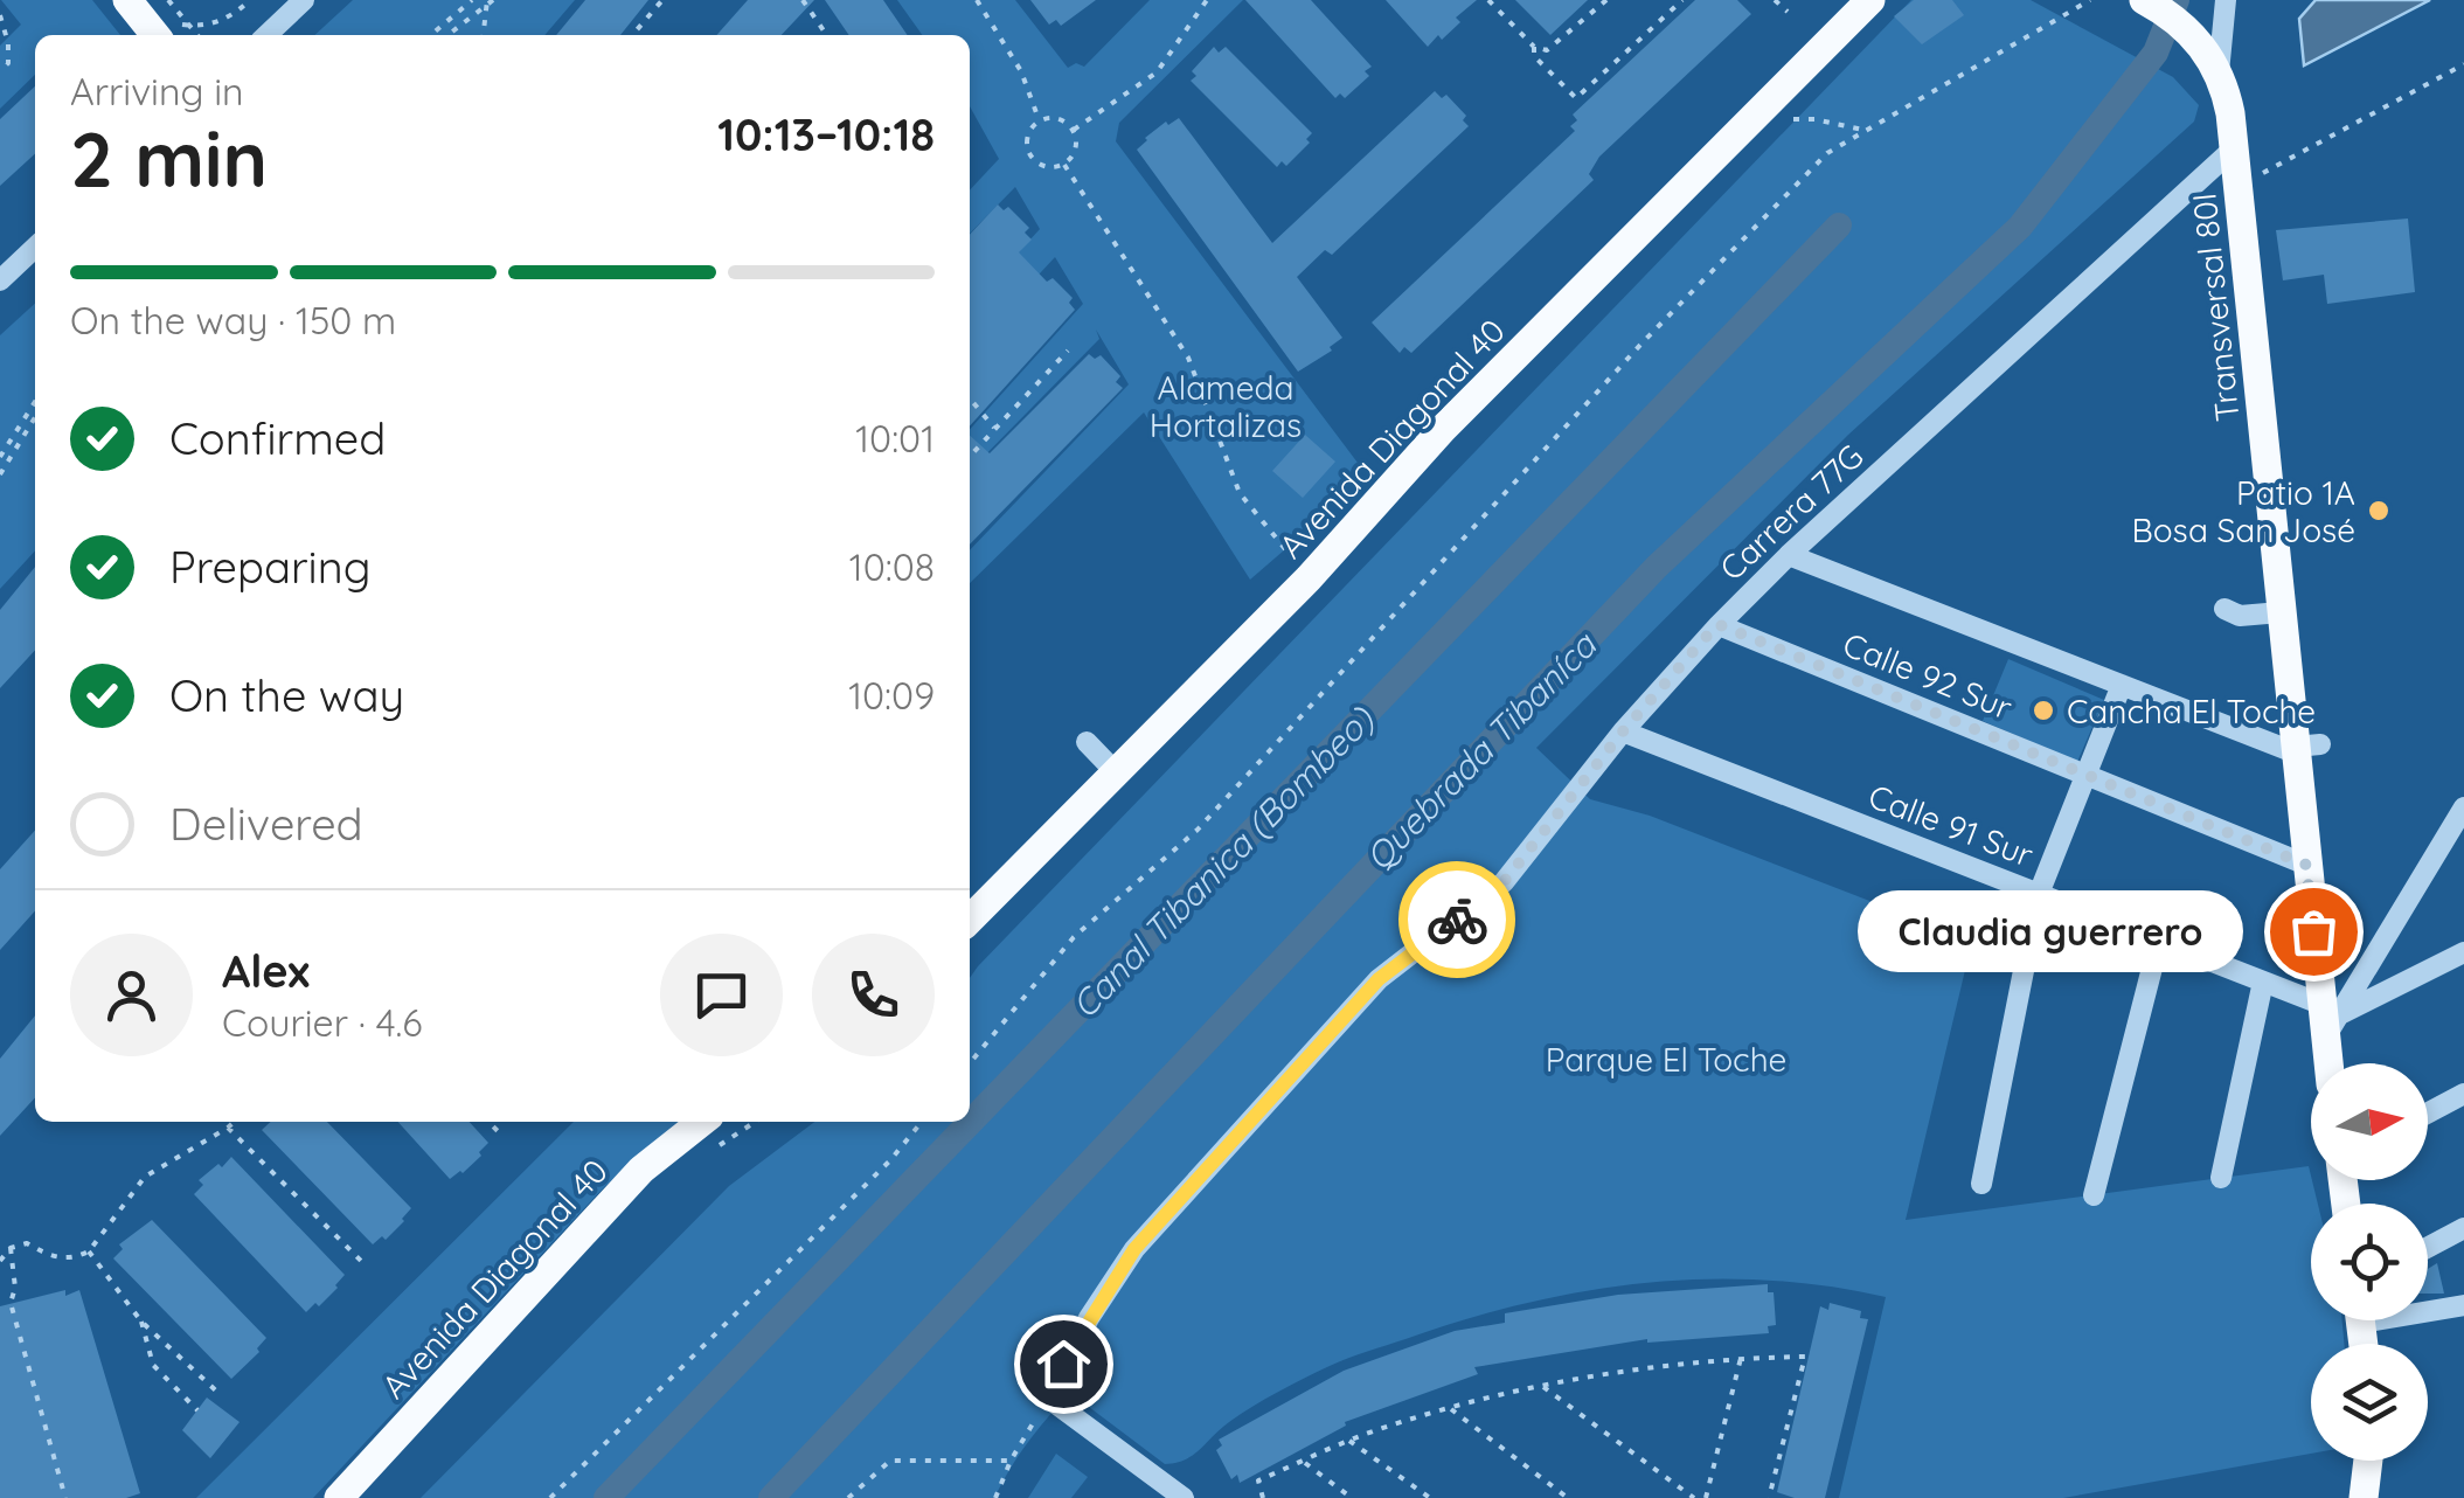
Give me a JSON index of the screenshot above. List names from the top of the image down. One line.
{"streets":{"main road":["Transversal 80I","Avenida Diagonal 40"],"street":["Carrera 77G","Calle 92 Sur","Calle 91 Sur"]},"crossings":[["Transversal 80I","Carrera 77G"],["Transversal 80I","Calle 92 Sur"],["Transversal 80I","Calle 91 Sur"],["Carrera 77G","Calle 92 Sur"],["Carrera 77G","Calle 91 Sur"]],"water":["Quebrada Tibaníca","Canal Tibanica (Bombeo)"],"parks":["Alameda Hortalizas","Parque El Toche"],"places":["Patio 1A Bosa San José","Cancha El Toche","Claudia guerrero"],"north":"right","page":{"heading":["2 min","Arriving in","10:13–10:18"],"panel":["Alex","Courier · 4.6"],"bar":"On the way · 150 m","list":[["Confirmed","10:01"],["Preparing","10:08"],["On the way","10:09"],"Delivered"],"bubble":"Claudia guerrero"}}
